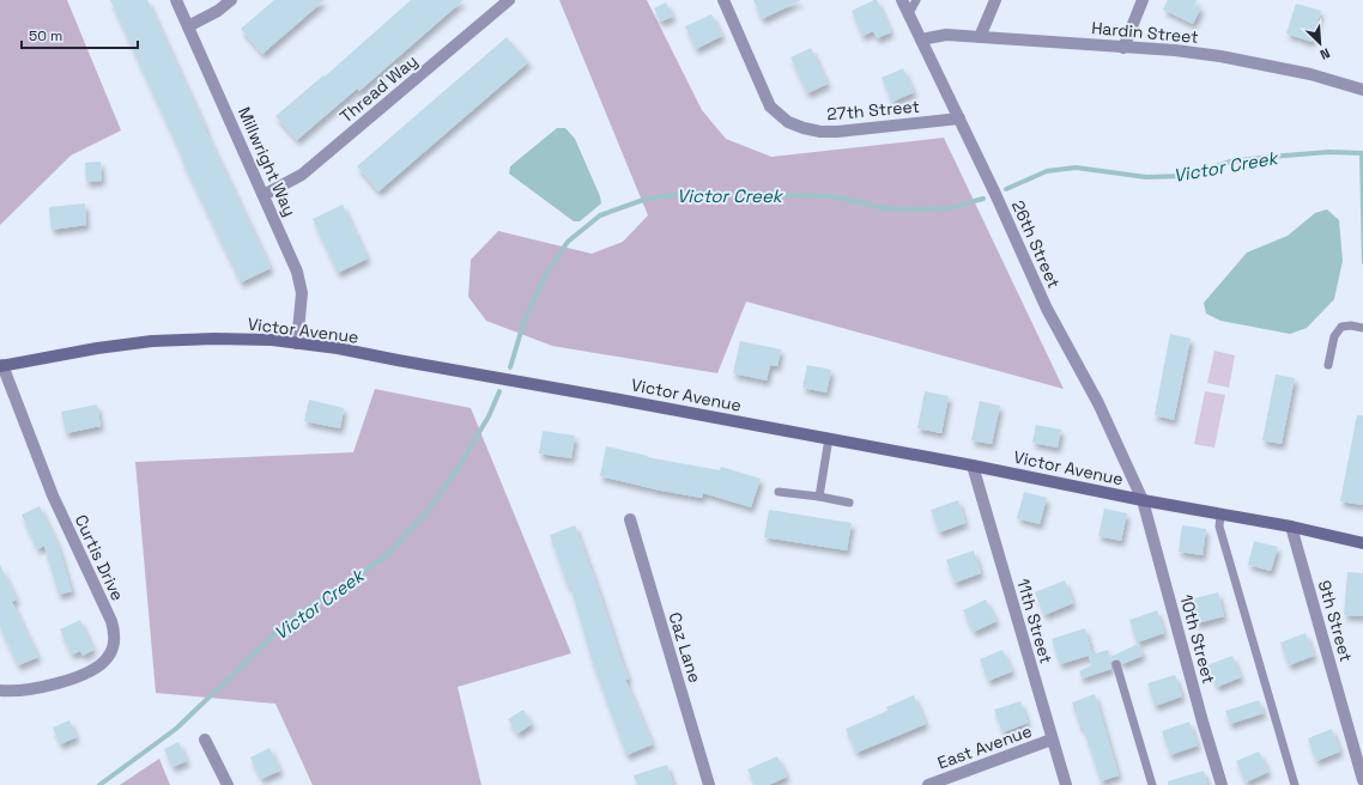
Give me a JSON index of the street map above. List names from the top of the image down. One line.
{"streets":{"street":["Hardin Street","Thread Way","27th Street","Millwright Way","26th Street","Victor Avenue","Curtis Drive","11th Street","9th Street","10th Street","Caz Lane","East Avenue"]},"crossings":[["Hardin Street","26th Street"],["Thread Way","Millwright Way"],["27th Street","26th Street"],["Millwright Way","Victor Avenue"],["26th Street","Victor Avenue"],["26th Street","10th Street"],["Victor Avenue","Curtis Drive"],["Victor Avenue","11th Street"],["Victor Avenue","9th Street"],["Victor Avenue","10th Street"],["11th Street","East Avenue"]],"water":["Victor Creek"],"scale_bar":"50 m","north":"bottom right"}
